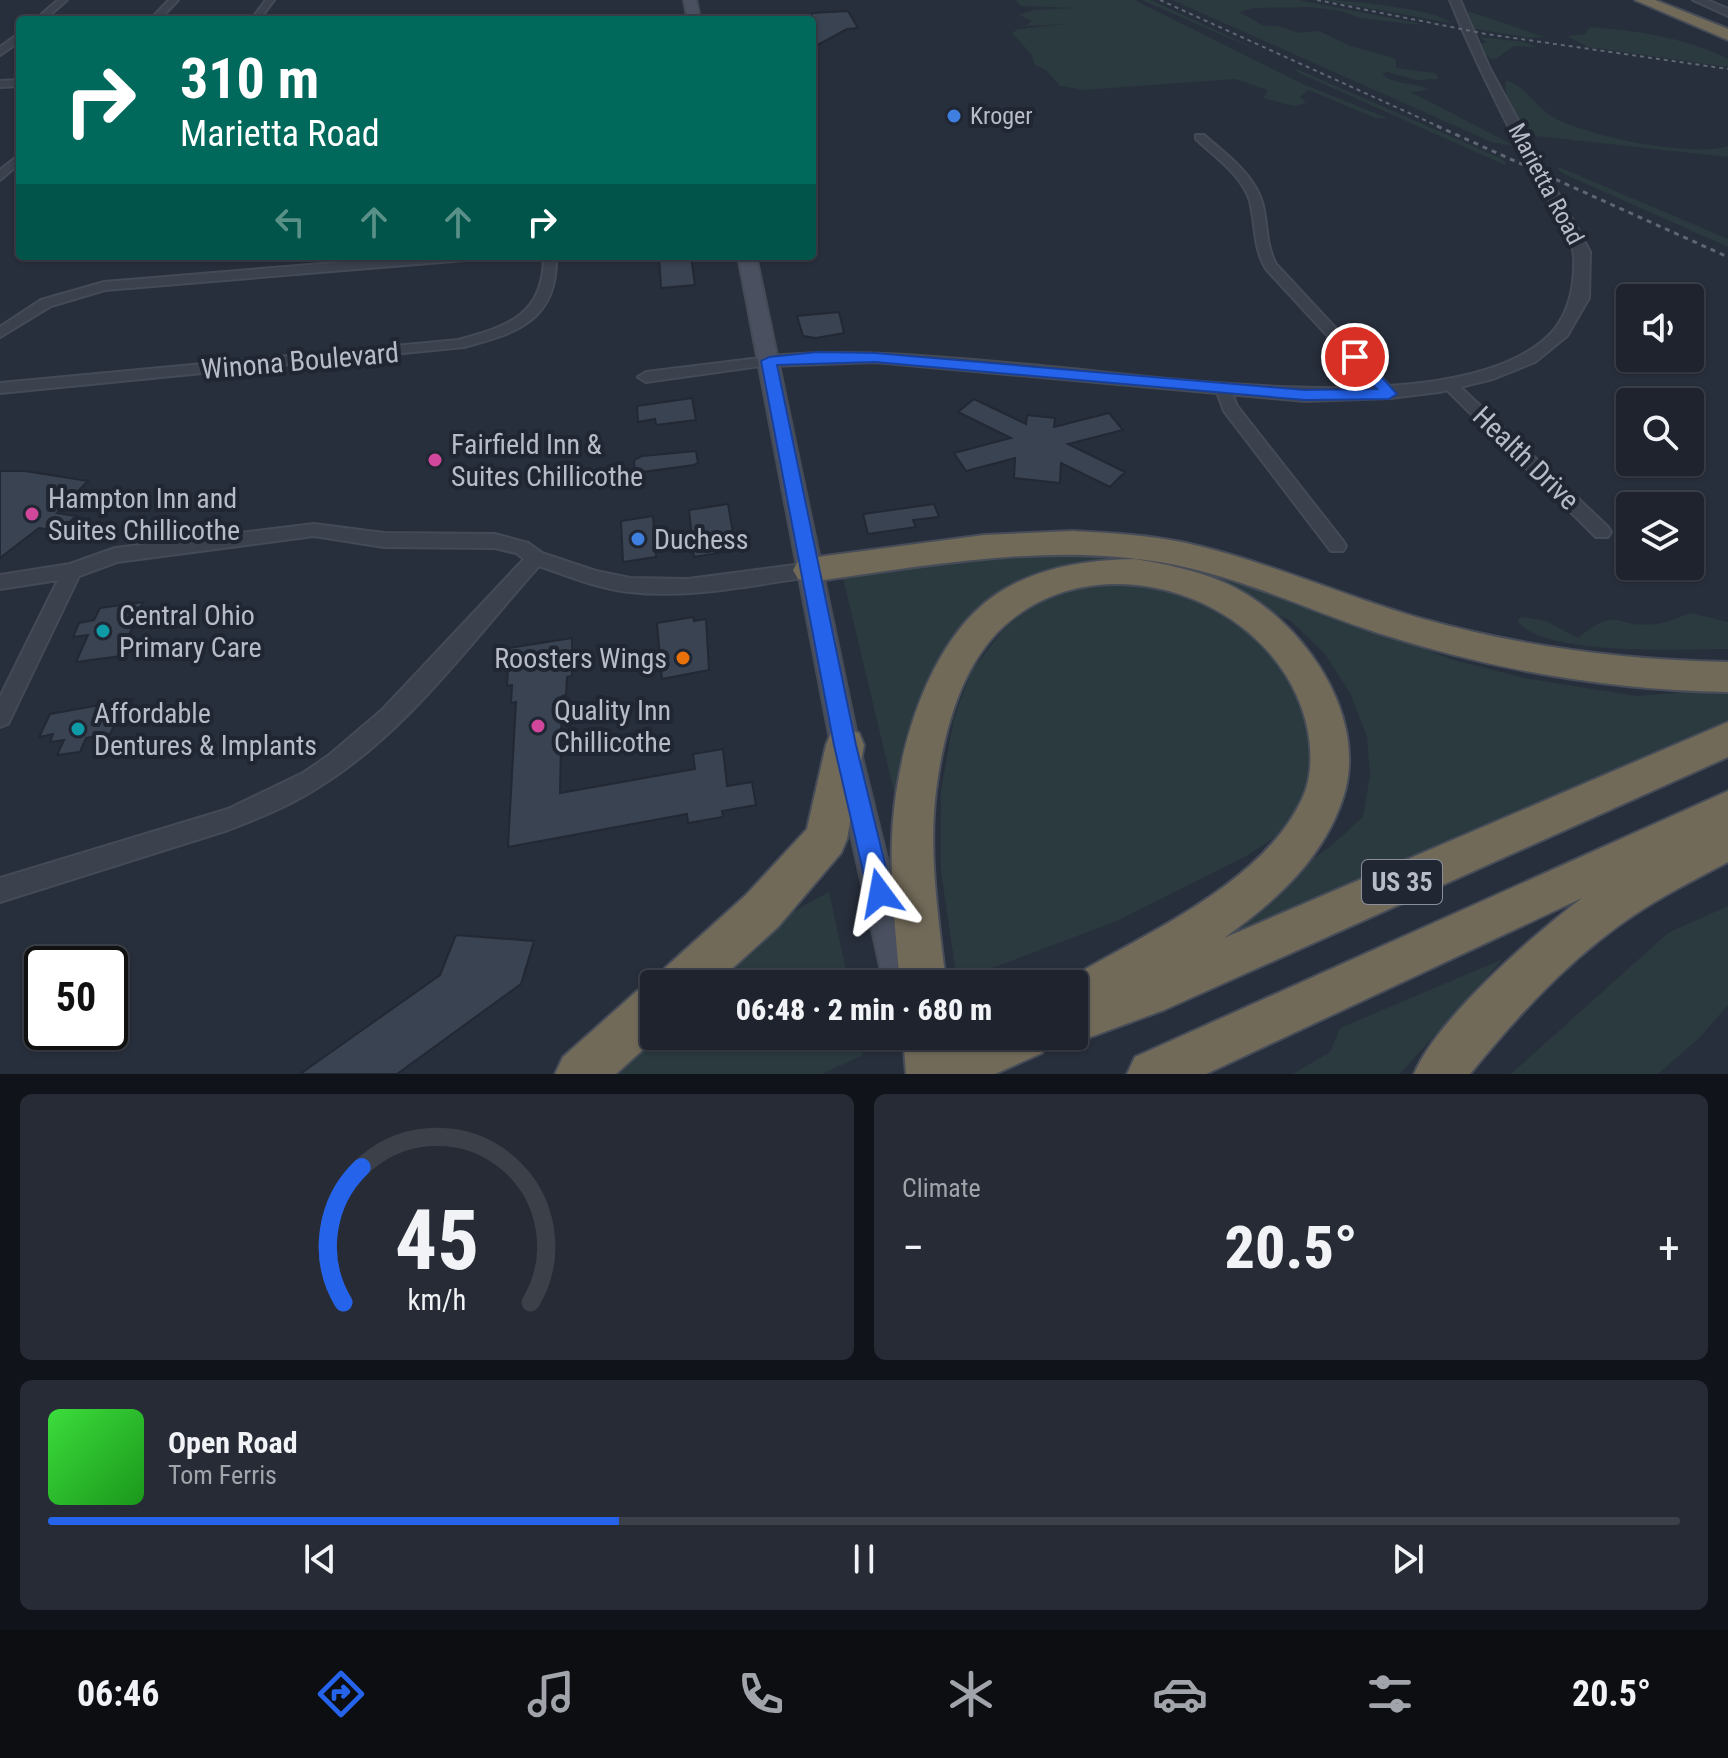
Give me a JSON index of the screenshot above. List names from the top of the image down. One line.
{"streets":{"highway":["US 35"],"street":["Marietta Road","Winona Boulevard","Health Drive"]},"crossings":[["Marietta Road","Health Drive"]],"places":["Kroger","Fairfield Inn & Suites Chillicothe","Hampton Inn and Suites Chillicothe","Duchess","Central Ohio Primary Care","Roosters Wings","Quality Inn Chillicothe","Affordable Dentures & Implants"],"page":{"turn":["310 m","Marietta Road"],"limit":"50","trip":"06:48 · 2 min · 680 m","tile":"Climate","heat":["−","20.5°","+"],"song":["Open Road","Tom Ferris"],"tabs":["06:46","20.5°"],"gauge":["45","km/h"]}}
